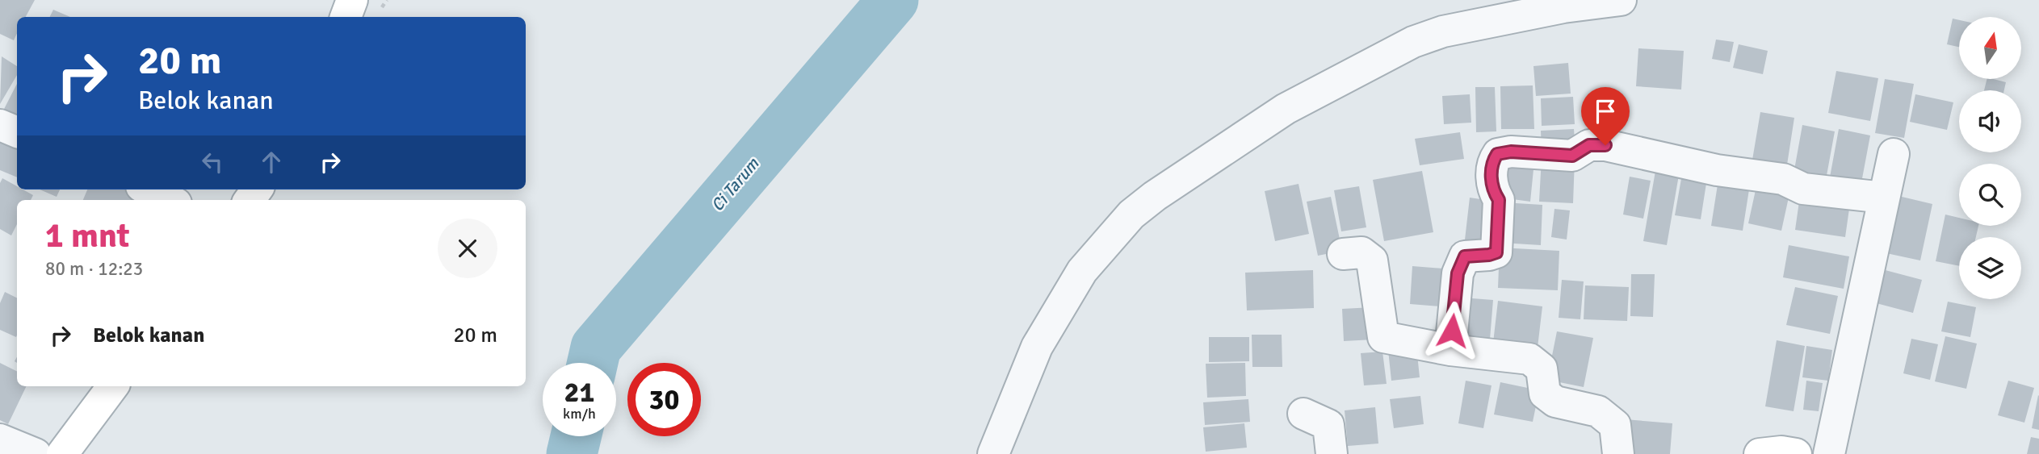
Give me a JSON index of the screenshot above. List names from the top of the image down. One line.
{"water":["Ci Tarum"],"north":"top","page":{"turn":["20 m","Belok kanan"],"heading":["1 mnt","80 m · 12:23"],"list":[{"name":"Belok kanan","value":"20 m"}],"speed":"21 km/h","limit":"30"}}
